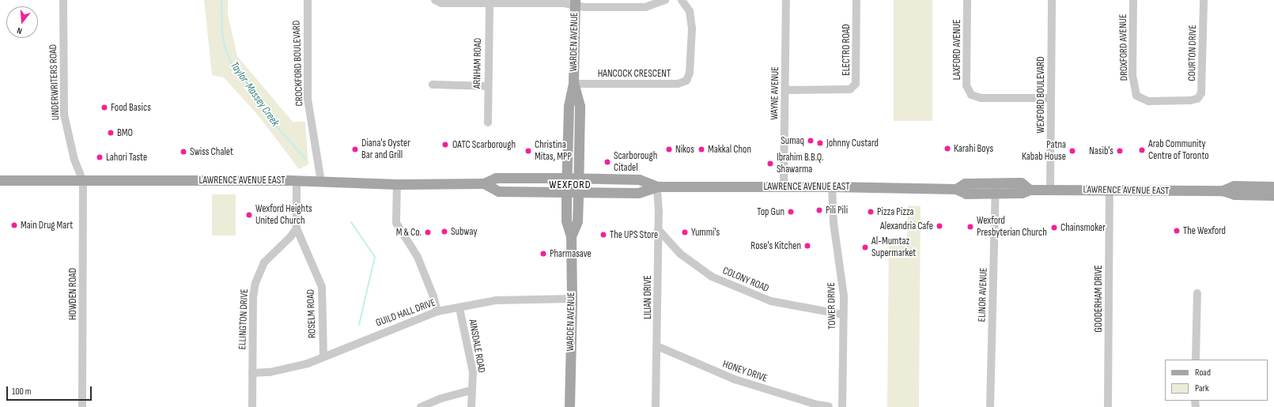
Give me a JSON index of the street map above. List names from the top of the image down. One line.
{"streets":{"main road":["WARDEN AVENUE","LAWRENCE AVENUE EAST"],"street":["DROXFORD AVENUE","ELECTRO ROAD","LAXFORD AVENUE","COURTON DRIVE","CROCKFORD BOULEVARD","ARNHAM ROAD","HANCOCK CRESCENT","UNDERWRITERS ROAD","WAYNE AVENUE","WEXFORD BOULEVARD","COLONY ROAD","HOWDEN ROAD","ELINOR AVENUE","LILIAN DRIVE","GOODERHAM DRIVE","TOWER DRIVE","GUILD HALL DRIVE","ROSELM ROAD","ELLINGTON DRIVE","AINSDALE ROAD","HONEY DRIVE"]},"crossings":[["WARDEN AVENUE","HANCOCK CRESCENT"],["WARDEN AVENUE","LAWRENCE AVENUE EAST"],["WARDEN AVENUE","GUILD HALL DRIVE"],["DROXFORD AVENUE","COURTON DRIVE"],["ELECTRO ROAD","WAYNE AVENUE"],["LAXFORD AVENUE","WEXFORD BOULEVARD"],["CROCKFORD BOULEVARD","LAWRENCE AVENUE EAST"],["UNDERWRITERS ROAD","LAWRENCE AVENUE EAST"],["UNDERWRITERS ROAD","HOWDEN ROAD"],["WAYNE AVENUE","LAWRENCE AVENUE EAST"],["WEXFORD BOULEVARD","LAWRENCE AVENUE EAST"],["LAWRENCE AVENUE EAST","HOWDEN ROAD"],["LAWRENCE AVENUE EAST","ELINOR AVENUE"],["LAWRENCE AVENUE EAST","LILIAN DRIVE"],["LAWRENCE AVENUE EAST","GOODERHAM DRIVE"],["LAWRENCE AVENUE EAST","TOWER DRIVE"],["LAWRENCE AVENUE EAST","ROSELM ROAD"],["COLONY ROAD","LILIAN DRIVE"],["COLONY ROAD","TOWER DRIVE"],["LILIAN DRIVE","HONEY DRIVE"],["GUILD HALL DRIVE","ROSELM ROAD"],["GUILD HALL DRIVE","ELLINGTON DRIVE"],["GUILD HALL DRIVE","AINSDALE ROAD"],["ROSELM ROAD","ELLINGTON DRIVE"]],"districts":["WEXFORD"],"water":["Taylor-Massey Creek"],"places":["Food Basics","BMO","Sumaq","Johnny Custard","OATC Scarborough","Karahi Boys","Diana's Oyster Bar and Grill","Nikos","Makkal Chon","Arab Community Centre of Toronto","Christina Mitas, MPP","Patna Kabab House","Nasib's","Swiss Chalet","Lahori Taste","Scarborough Citadel","Ibrahim B.B.Q. Shawarma","Pili Pili","Top Gun","Pizza Pizza","Wexford Heights United Church","Main Drug Mart","Alexandria Cafe","Wexford Presbyterian Church","Chainsmoker","The Wexford","Subway","M & Co.","Yummi's","The UPS Store","Rose's Kitchen","Al-Mumtaz Supermarket","Pharmasave"],"legend":["Road","Park"],"scale_bar":"100 m","north":"bottom"}
